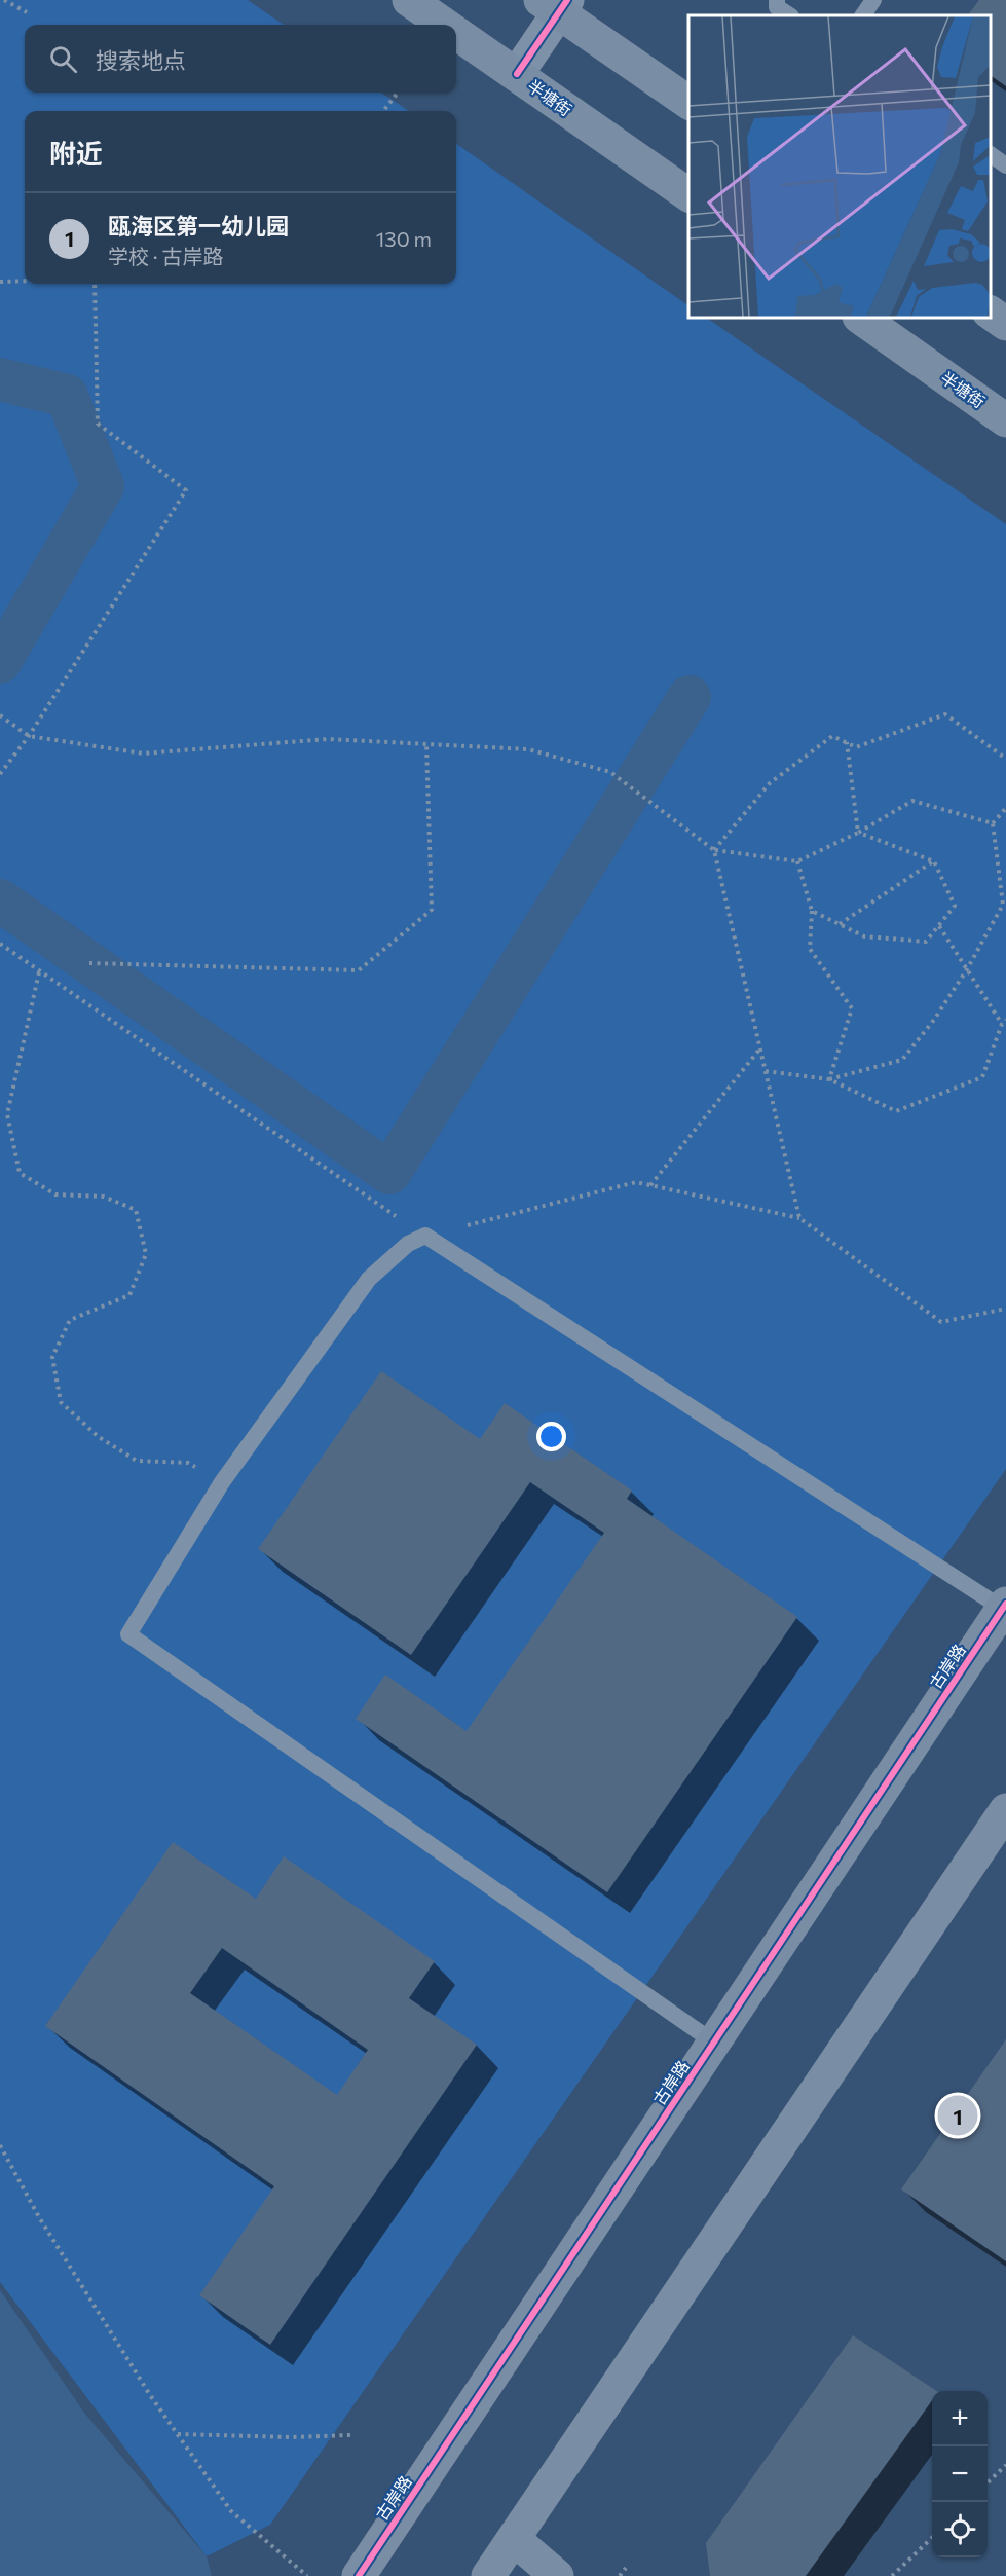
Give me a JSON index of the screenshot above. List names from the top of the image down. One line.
{"streets":{"street":["半塘街","古岸路"]},"page":{"search":"搜索地点","heading":"附近","list":[{"mark":"1","name":"瓯海区第一幼儿园","note":"学校 · 古岸路","value":"130 m"}],"pins":"1","map_buttons":["+","−"]}}
